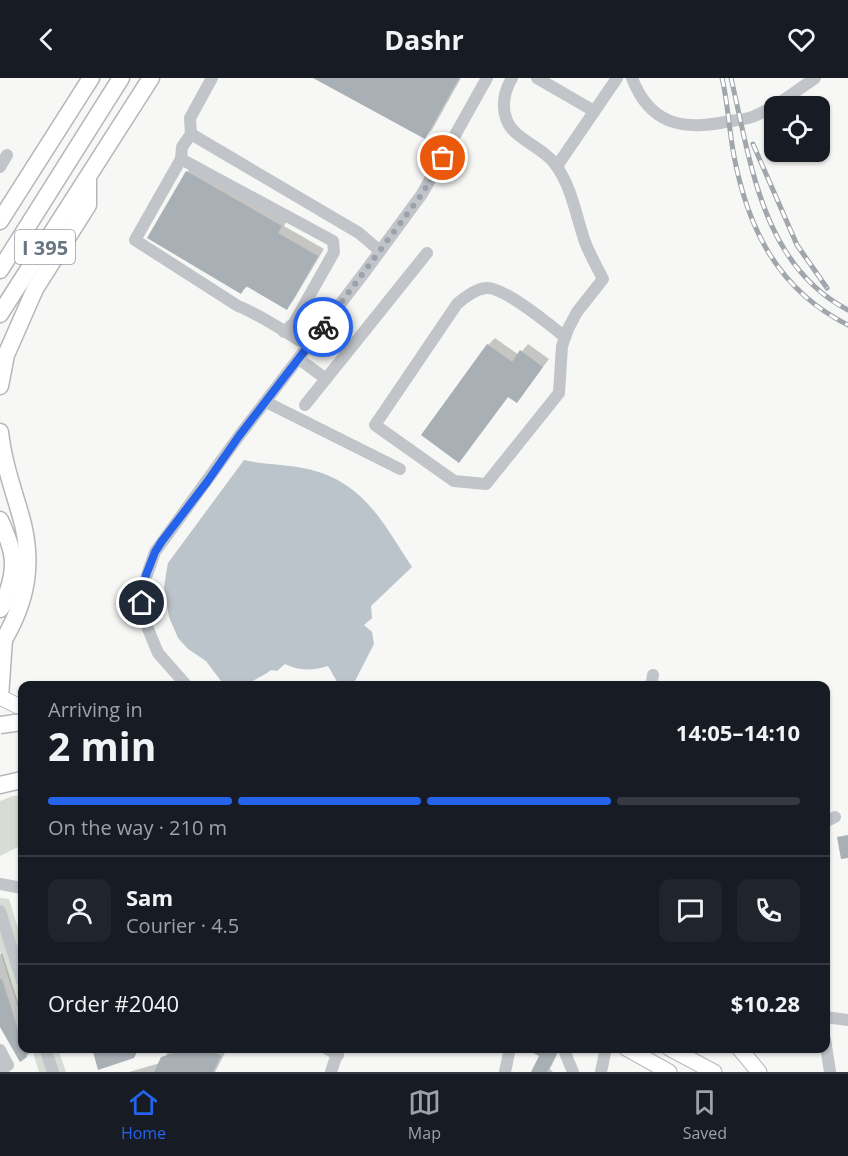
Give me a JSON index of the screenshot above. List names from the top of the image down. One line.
{"streets":{"highway":["I 395"]},"page":{"header":"Dashr","heading":["2 min","Arriving in","14:05–14:10"],"panel":["Sam","Courier · 4.5","Order #2040","$10.28"],"bar":"On the way · 210 m","tabs":["Home","Map","Saved"]}}
